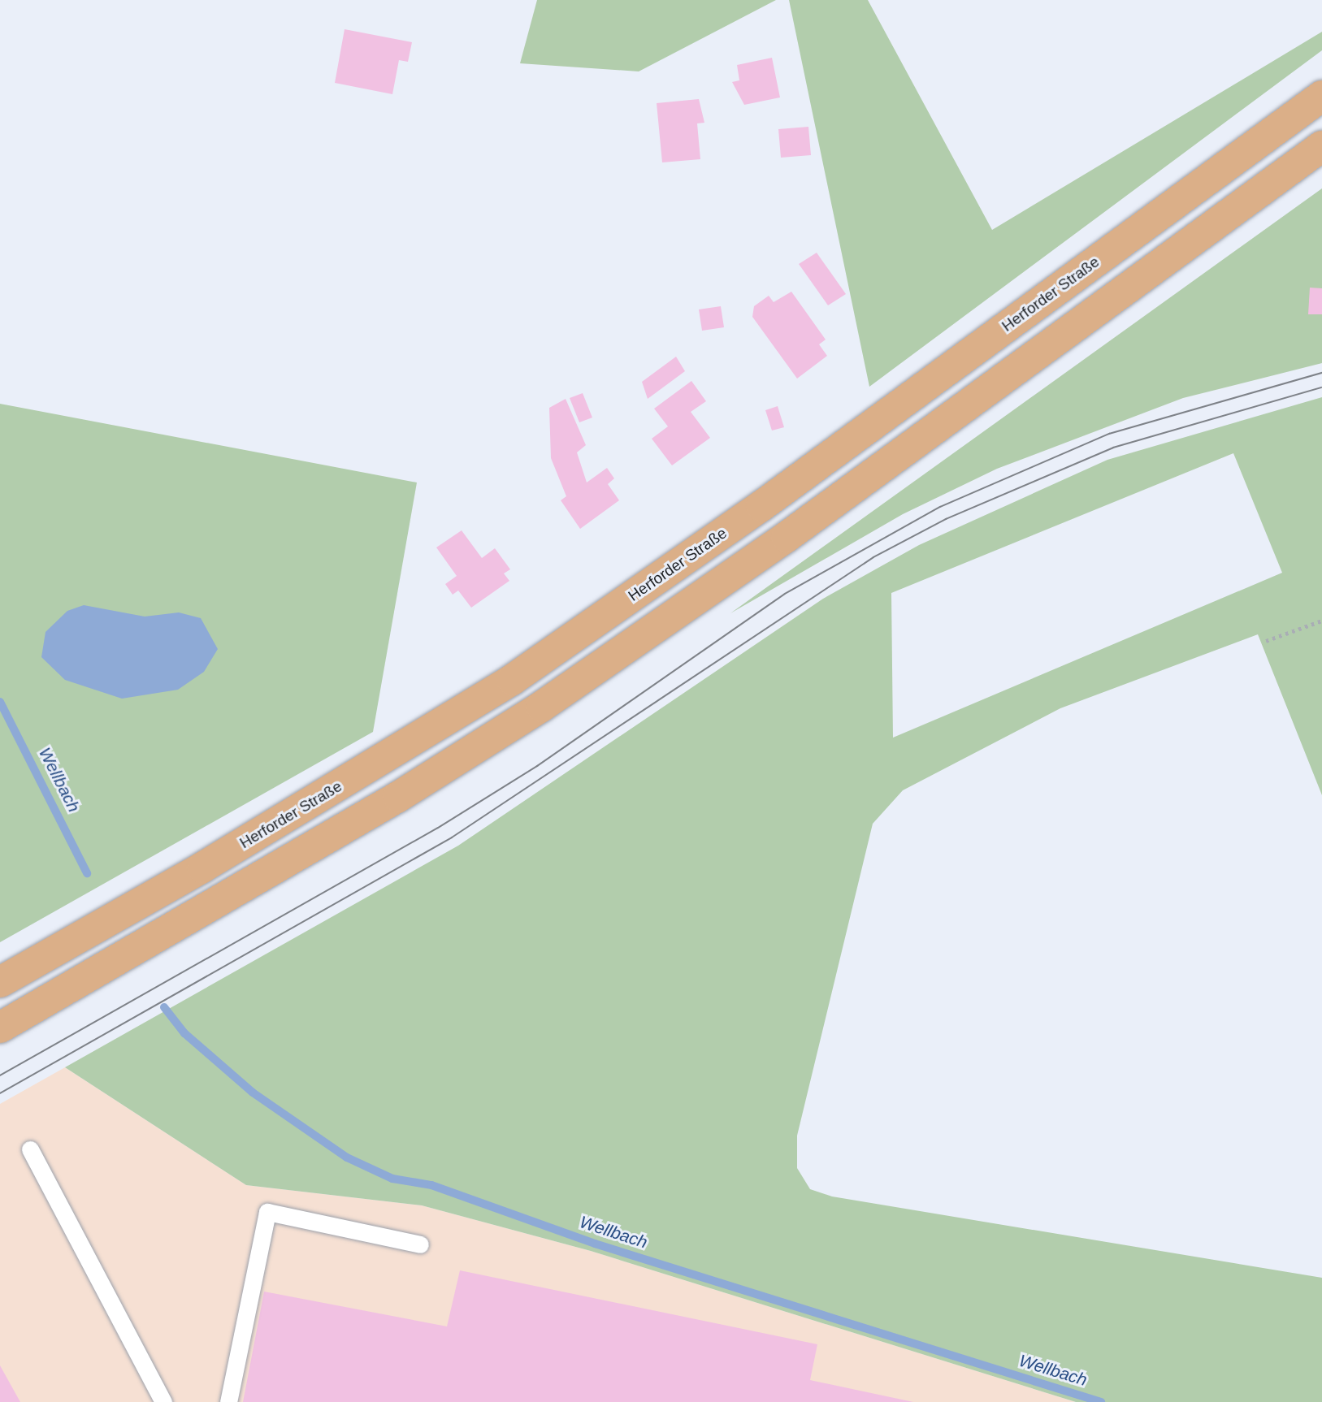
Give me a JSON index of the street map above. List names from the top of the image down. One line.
{"streets":{"main road":["Herforder Straße"]},"water":["Wellbach"]}
